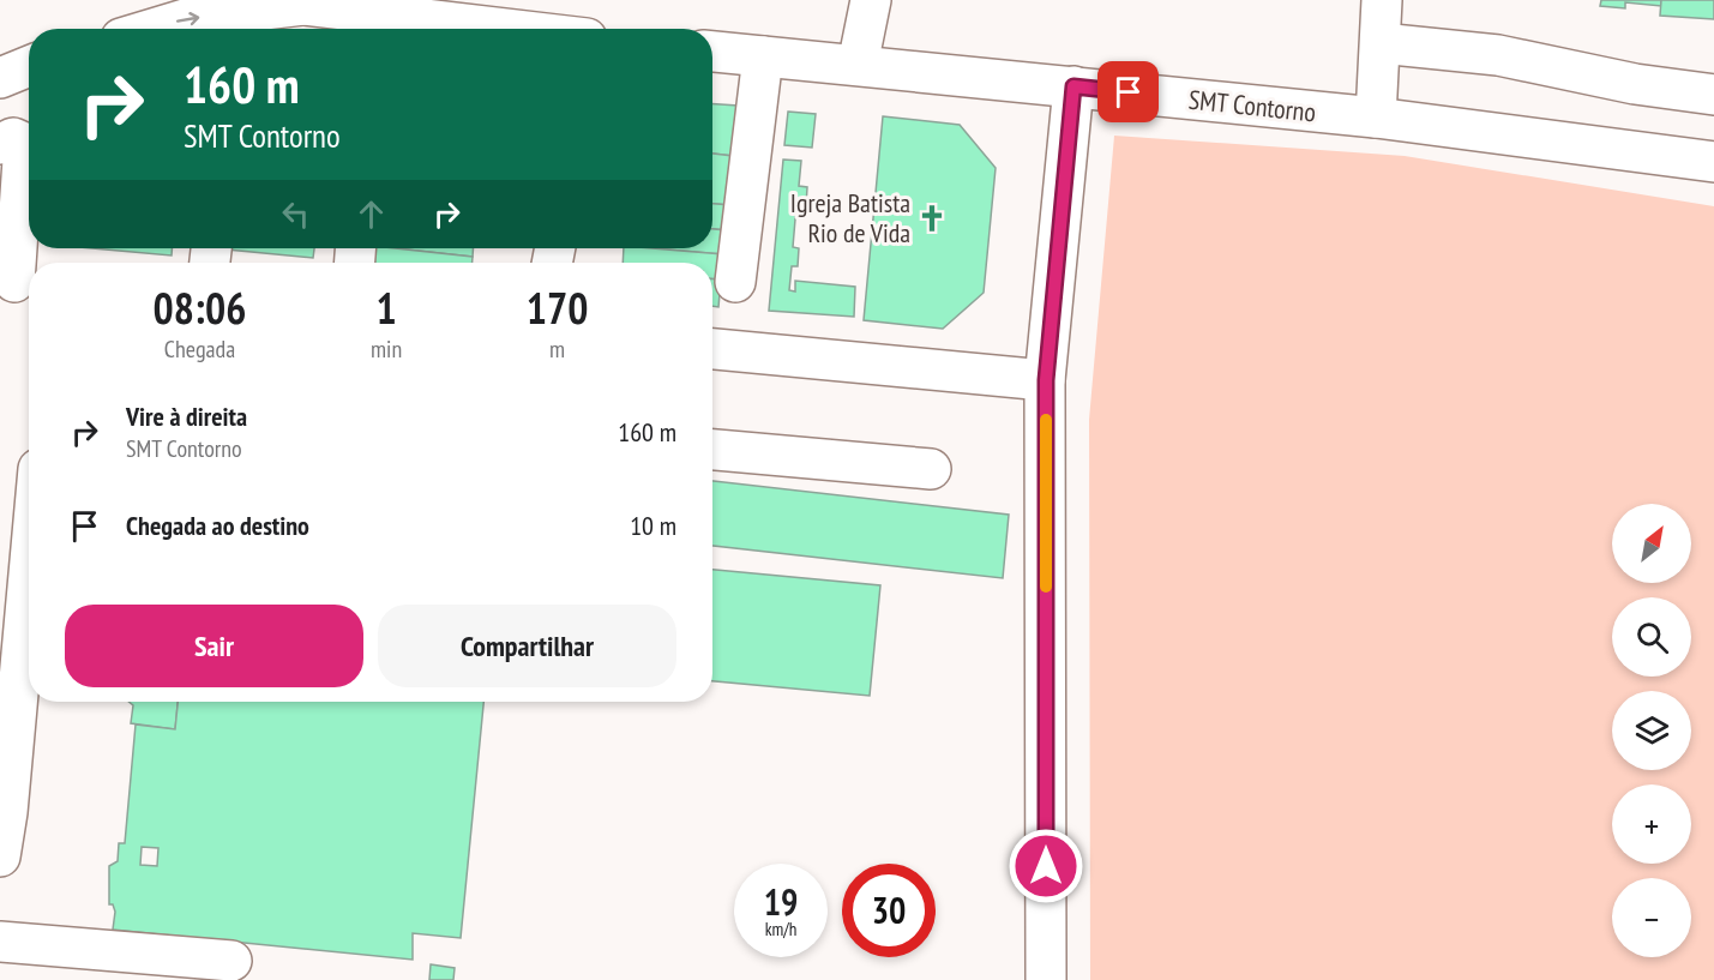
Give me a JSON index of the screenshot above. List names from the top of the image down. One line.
{"streets":{"street":["SMT Contorno"]},"places":{"church":["Igreja Batista Rio de Vida"]},"north":"top right","page":{"turn":["160 m","SMT Contorno"],"eta":["08:06","Chegada","1","min","170","m"],"list":[{"name":"Vire à direita","note":"SMT Contorno","value":"160 m"},{"name":"Chegada ao destino","value":"10 m"}],"map_buttons":["+","−"],"buttons":["Sair","Compartilhar"],"speed":"19 km/h","limit":"30"}}
